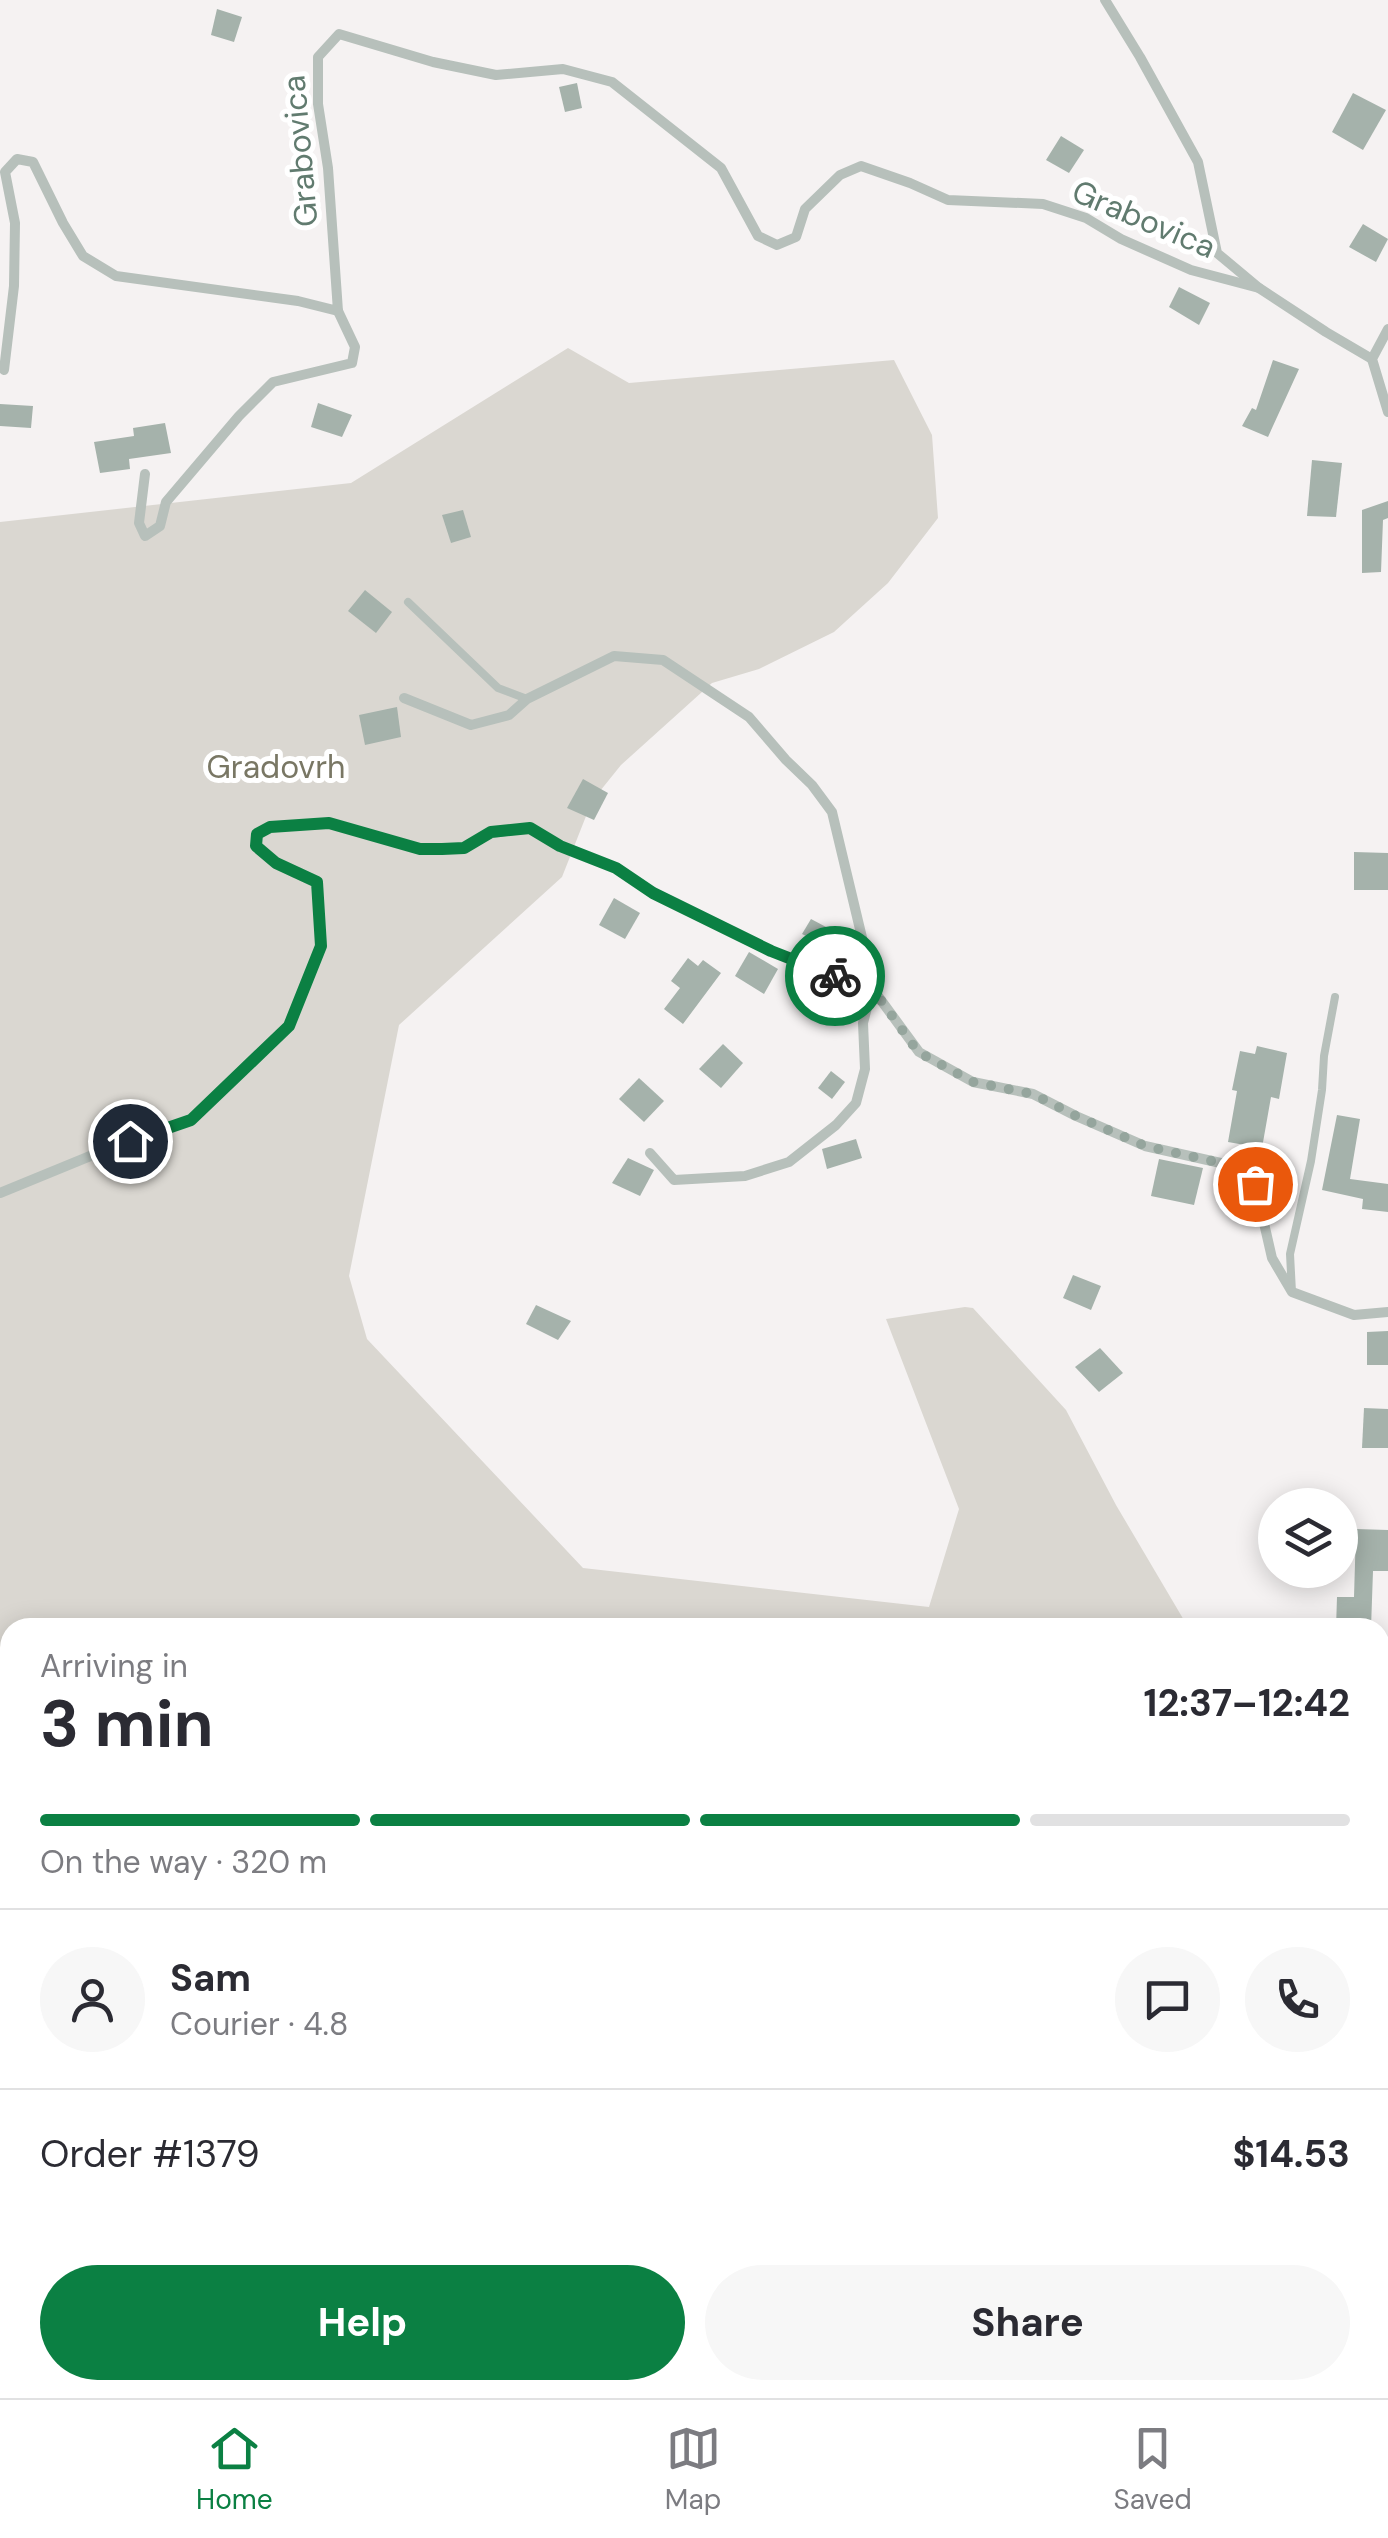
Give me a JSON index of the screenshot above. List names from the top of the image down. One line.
{"streets":{"street":["Grabovica"]},"parks":["Gradovrh"],"page":{"heading":["3 min","Arriving in","12:37–12:42"],"panel":["Sam","Courier · 4.8","Order #1379","$14.53"],"bar":"On the way · 320 m","buttons":["Help","Share"],"tabs":["Home","Map","Saved"]}}
